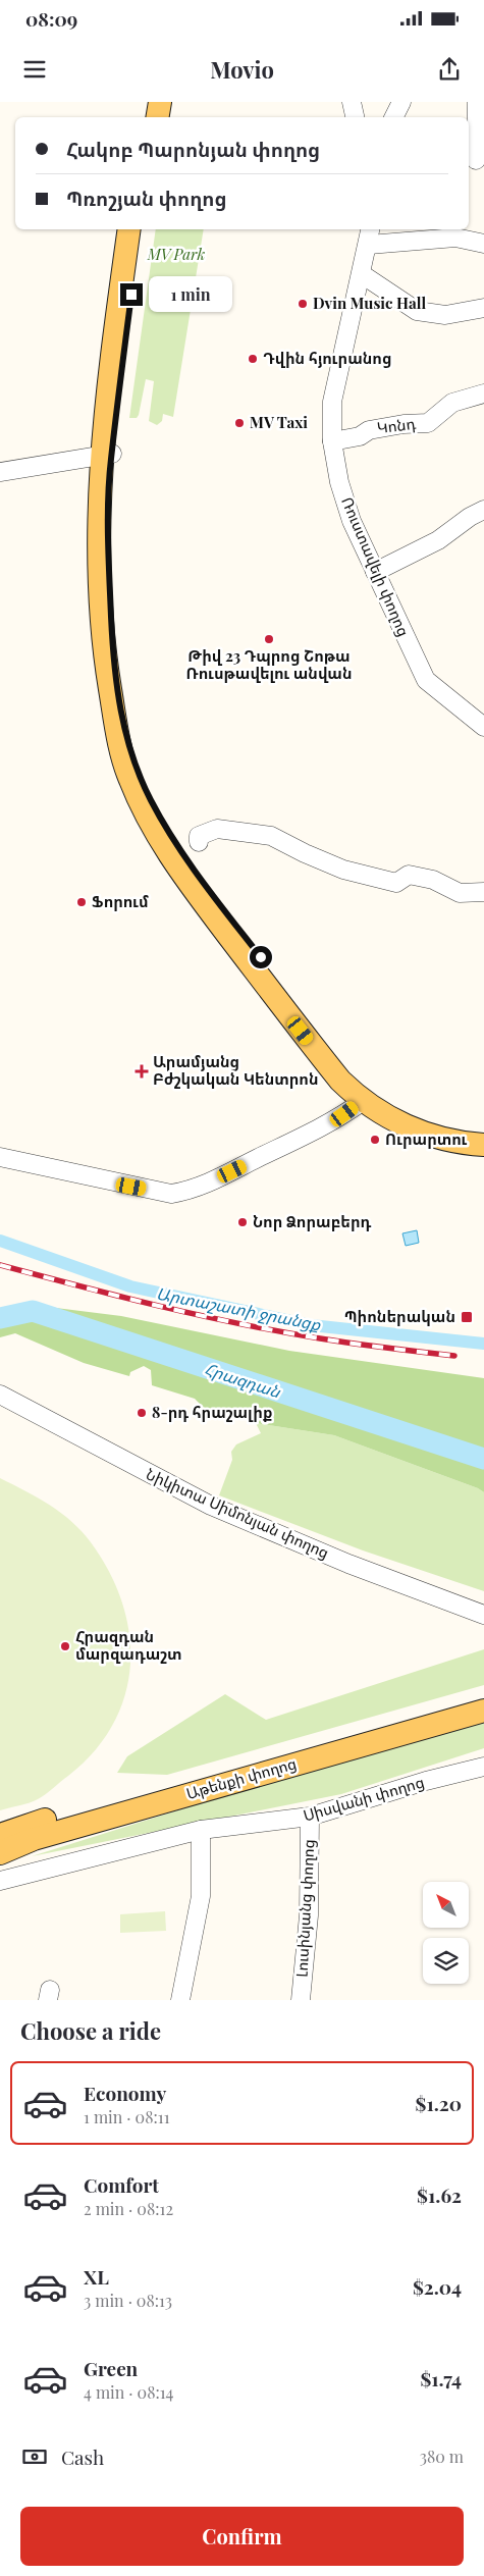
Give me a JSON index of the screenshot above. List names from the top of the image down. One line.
{"streets":{"main road":["Աթենքի փողոց"],"street":["Կոնդ","Ռուստավելի փողոց","Նիկիտա Սիմոնյան փողոց","Սիսվանի փողոց","Լուսինյանց փողոց"]},"crossings":[["Կոնդ","Ռուստավելի փողոց"],["Սիսվանի փողոց","Լուսինյանց փողոց"]],"water":["Արտաշատի ջրանցք","Հրազդան"],"parks":["MV Park"],"places":{"other":["Dvin Music Hall","Դվին հյուրանոց","MV Taxi","Թիվ 23 Դպրոց Շոթա Ռուսթավելու անվան","Ֆորում","Ուրարտու","Նոր Ձորաբերդ","8-րդ հրաշալիք","Հրազդան մարզադաշտ"],"health":["Արամյանց Բժշկական Կենտրոն"],"transit":["Պիոներական"]},"north":"top left","page":{"status":"08:09","header":"Movio","banner":["Հակոբ Պարոնյան փողոց","Պռոշյան փողոց"],"bubble":"1 min","heading":"Choose a ride","list":[{"name":"Economy","note":"1 min · 08:11","value":"$1.20"},{"name":"Comfort","note":"2 min · 08:12","value":"$1.62"},{"name":"XL","note":"3 min · 08:13","value":"$2.04"},{"name":"Green","note":"4 min · 08:14","value":"$1.74"}],"pay":["Cash","380 m"],"buttons":"Confirm"}}
